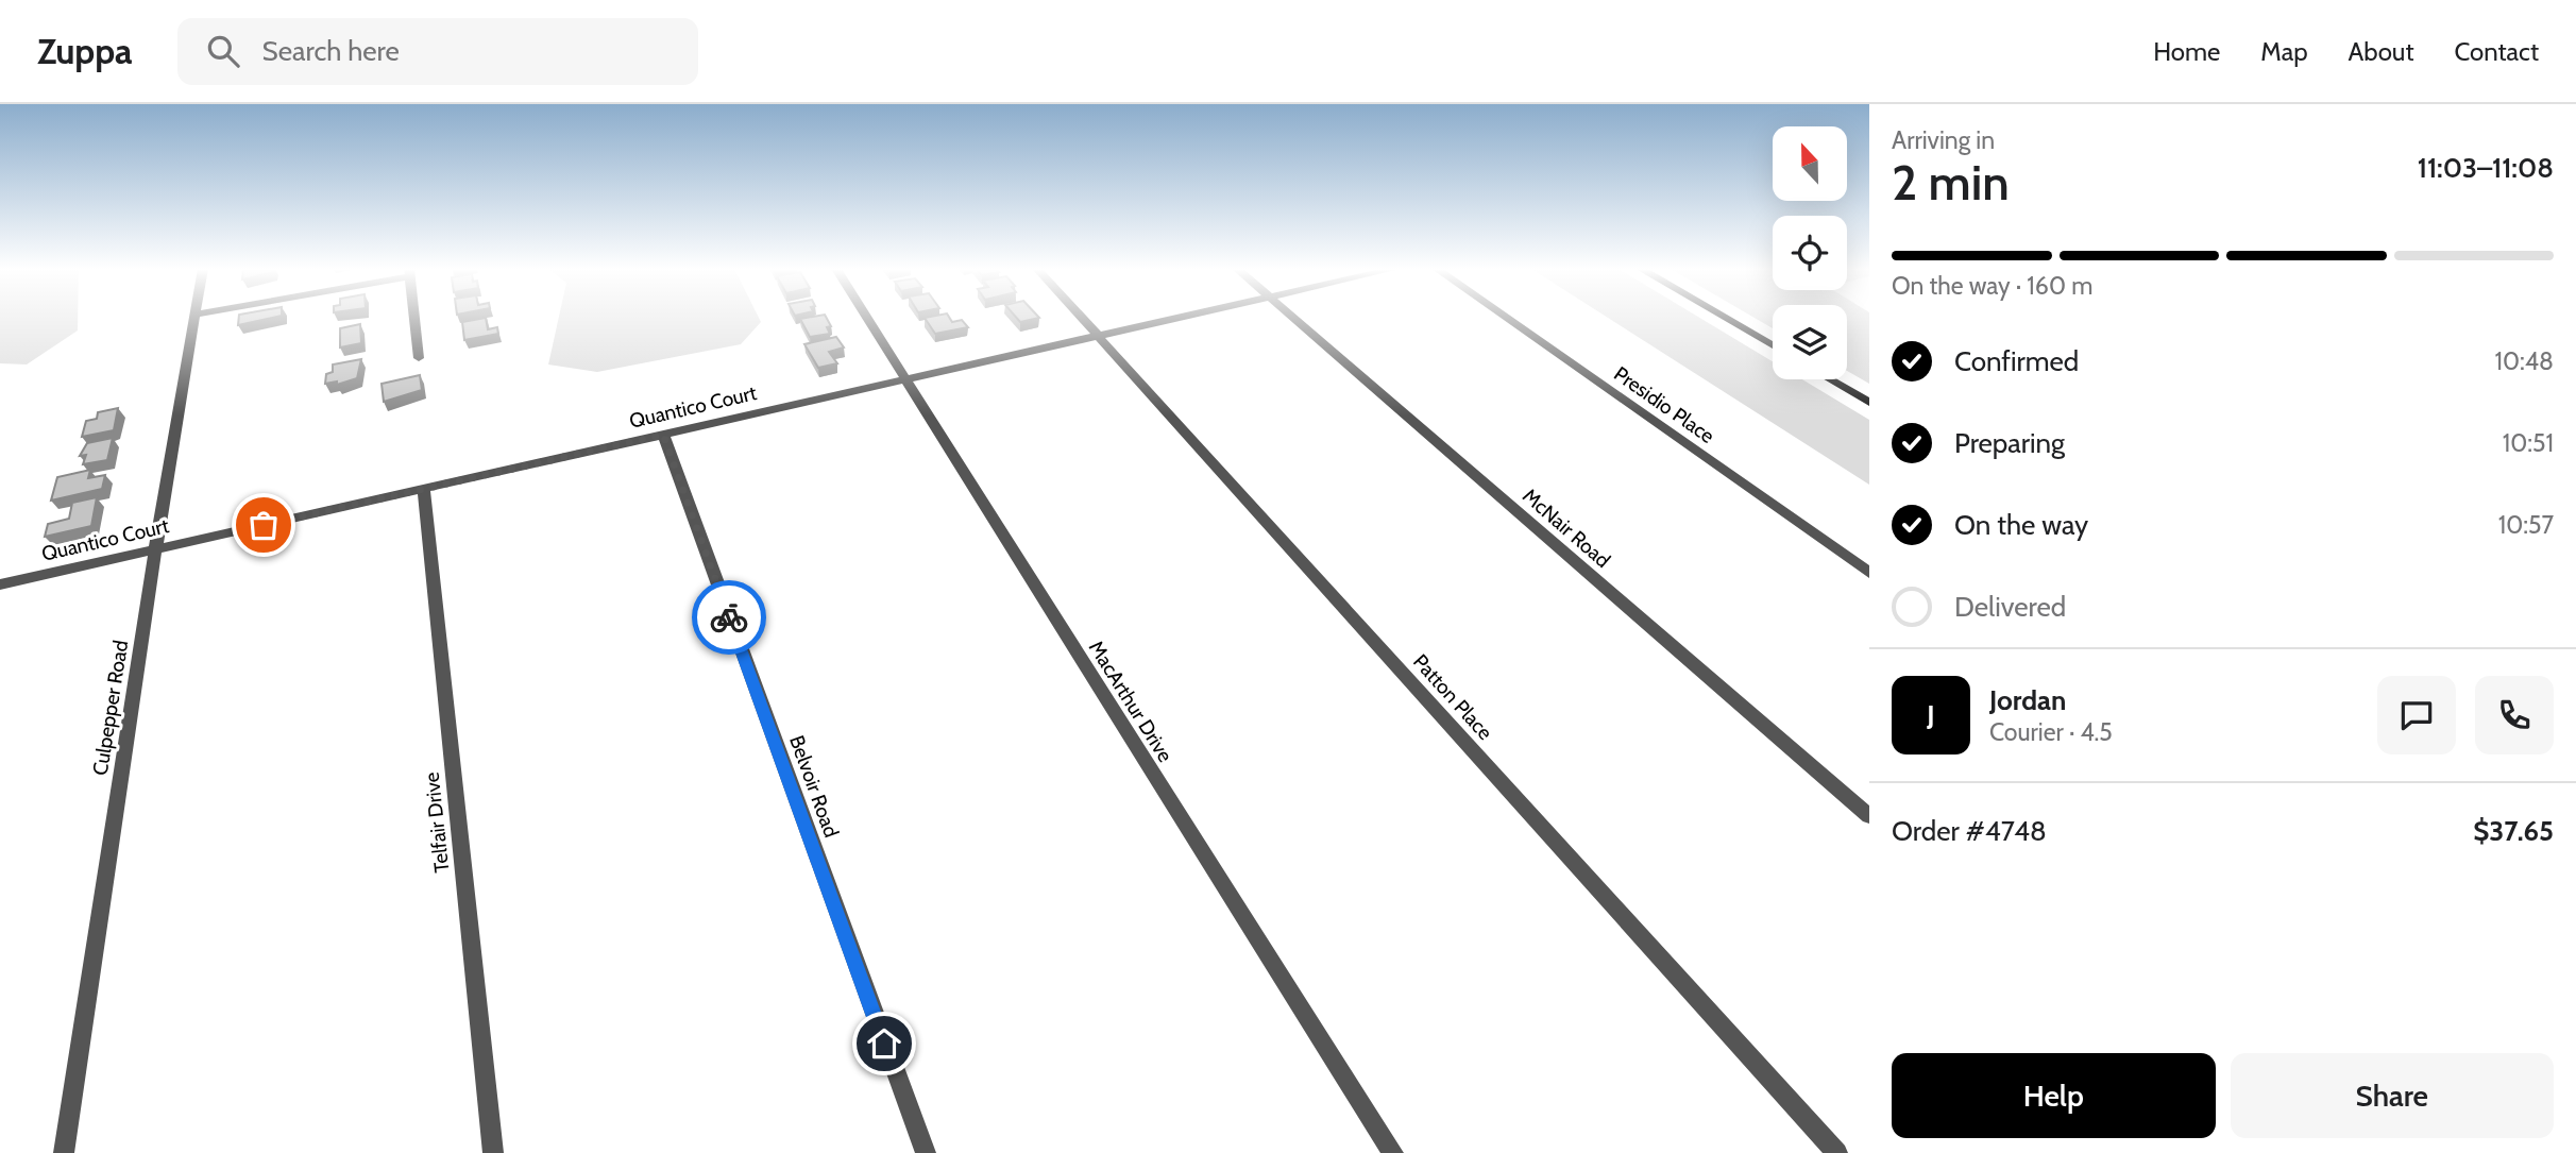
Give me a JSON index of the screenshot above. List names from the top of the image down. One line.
{"streets":{"street":["Presidio Place","Quantico Court","McNair Road","Patton Place","MacArthur Drive","Culpepper Road","Belvoir Road","Telfair Drive"]},"crossings":[["Quantico Court","Patton Place"],["Quantico Court","MacArthur Drive"],["Quantico Court","Culpepper Road"],["Quantico Court","Belvoir Road"],["Quantico Court","Telfair Drive"]],"north":"top","page":{"header":"Zuppa","search":"Search here","nav":["Home","Map","About","Contact"],"heading":["2 min","Arriving in","11:03–11:08"],"panel":["Jordan","Courier · 4.5","Order #4748","$37.65"],"bar":"On the way · 160 m","list":[["Confirmed","10:48"],["Preparing","10:51"],["On the way","10:57"],"Delivered"],"round":"J","buttons":["Help","Share"]}}
